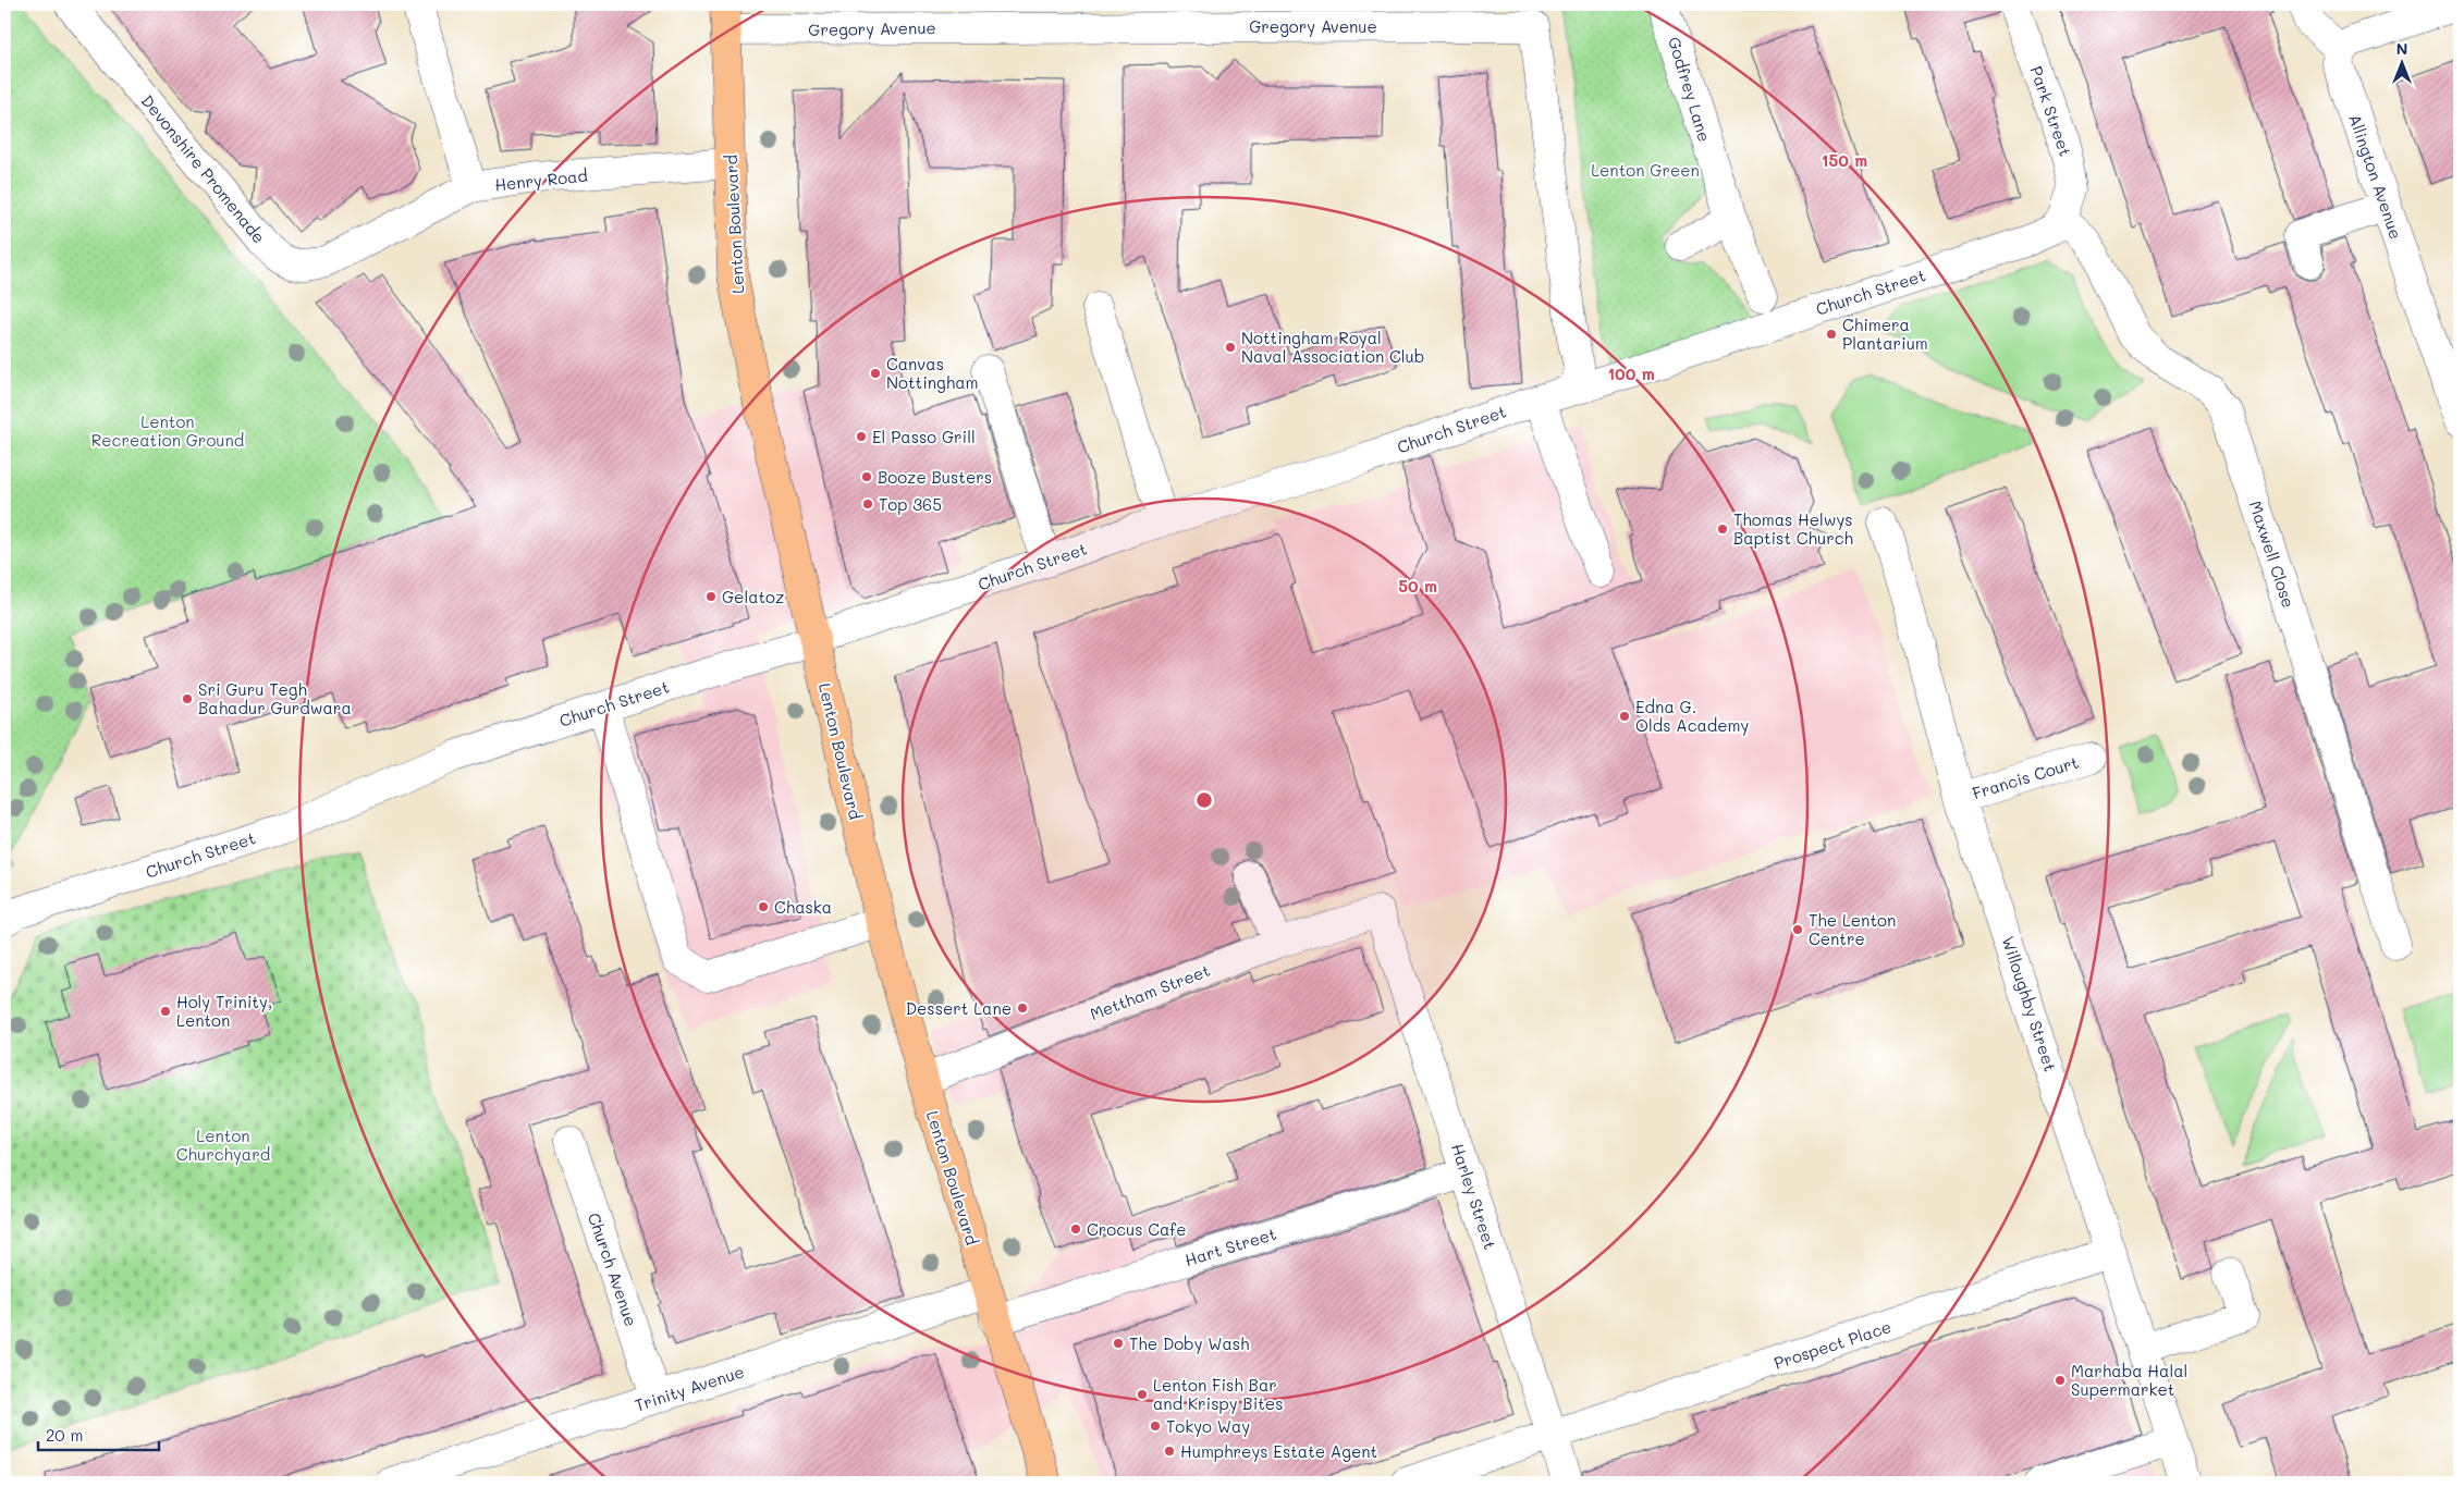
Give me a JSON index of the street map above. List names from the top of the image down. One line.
{"streets":{"main road":["Lenton Boulevard"],"street":["Gregory Avenue","Godfrey Lane","Park Street","Devonshire Promenade","Allington Avenue","Henry Road","Church Street","Maxwell Close","Francis Court","Mettham Street","Willoughby Street","Harley Street","Hart Street","Church Avenue","Prospect Place","Trinity Avenue"]},"crossings":[["Gregory Avenue","Lenton Boulevard"],["Gregory Avenue","Church Street"],["Park Street","Church Street"],["Park Street","Maxwell Close"],["Devonshire Promenade","Henry Road"],["Henry Road","Lenton Boulevard"],["Lenton Boulevard","Church Street"],["Lenton Boulevard","Mettham Street"],["Lenton Boulevard","Hart Street"],["Lenton Boulevard","Trinity Avenue"],["Church Street","Maxwell Close"],["Francis Court","Willoughby Street"],["Mettham Street","Harley Street"],["Willoughby Street","Prospect Place"],["Harley Street","Hart Street"],["Harley Street","Prospect Place"],["Church Avenue","Trinity Avenue"]],"parks":["Lenton Green","Lenton Recreation Ground","Lenton Churchyard"],"places":["Chimera Plantarium","Nottingham Royal Naval Association Club","Canvas Nottingham","El Passo Grill","Booze Busters","Top 365","Thomas Helwys Baptist Church","Gelatoz","Sri Guru Tegh Bahadur Gurdwara","Edna G. Olds Academy","Chaska","The Lenton Centre","Dessert Lane","Holy Trinity, Lenton","Crocus Cafe","The Doby Wash","Marhaba Halal Supermarket","Lenton Fish Bar and Krispy Bites","Tokyo Way","Humphreys Estate Agent"],"scale_bar":"20 m","north":"top","rings":["150 m","100 m","50 m"]}
